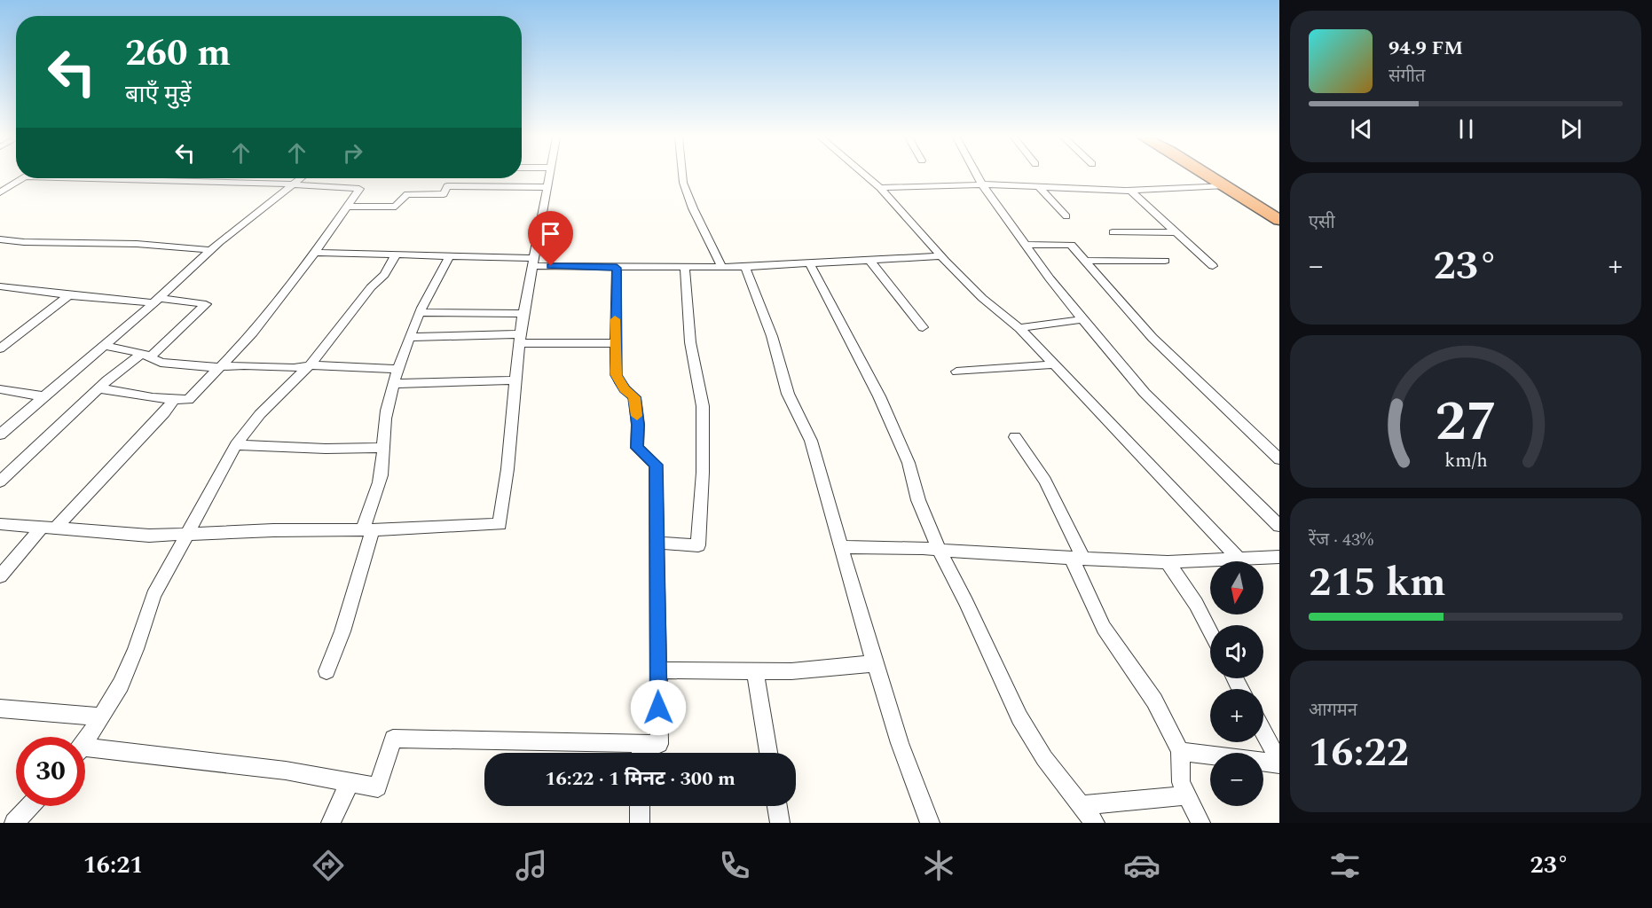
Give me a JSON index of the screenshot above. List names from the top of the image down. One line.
{"north":"bottom","page":{"turn":["260 m","बाएँ मुड़ें"],"song":["94.9 FM","संगीत"],"tile":["एसी",["रेंज · 43%","215 km"],["आगमन","16:22"]],"heat":["−","23°","+"],"map_buttons":["+","−"],"limit":"30","trip":"16:22 · 1 मिनट · 300 m","tabs":["16:21","23°"],"gauge":["27","km/h"]}}
